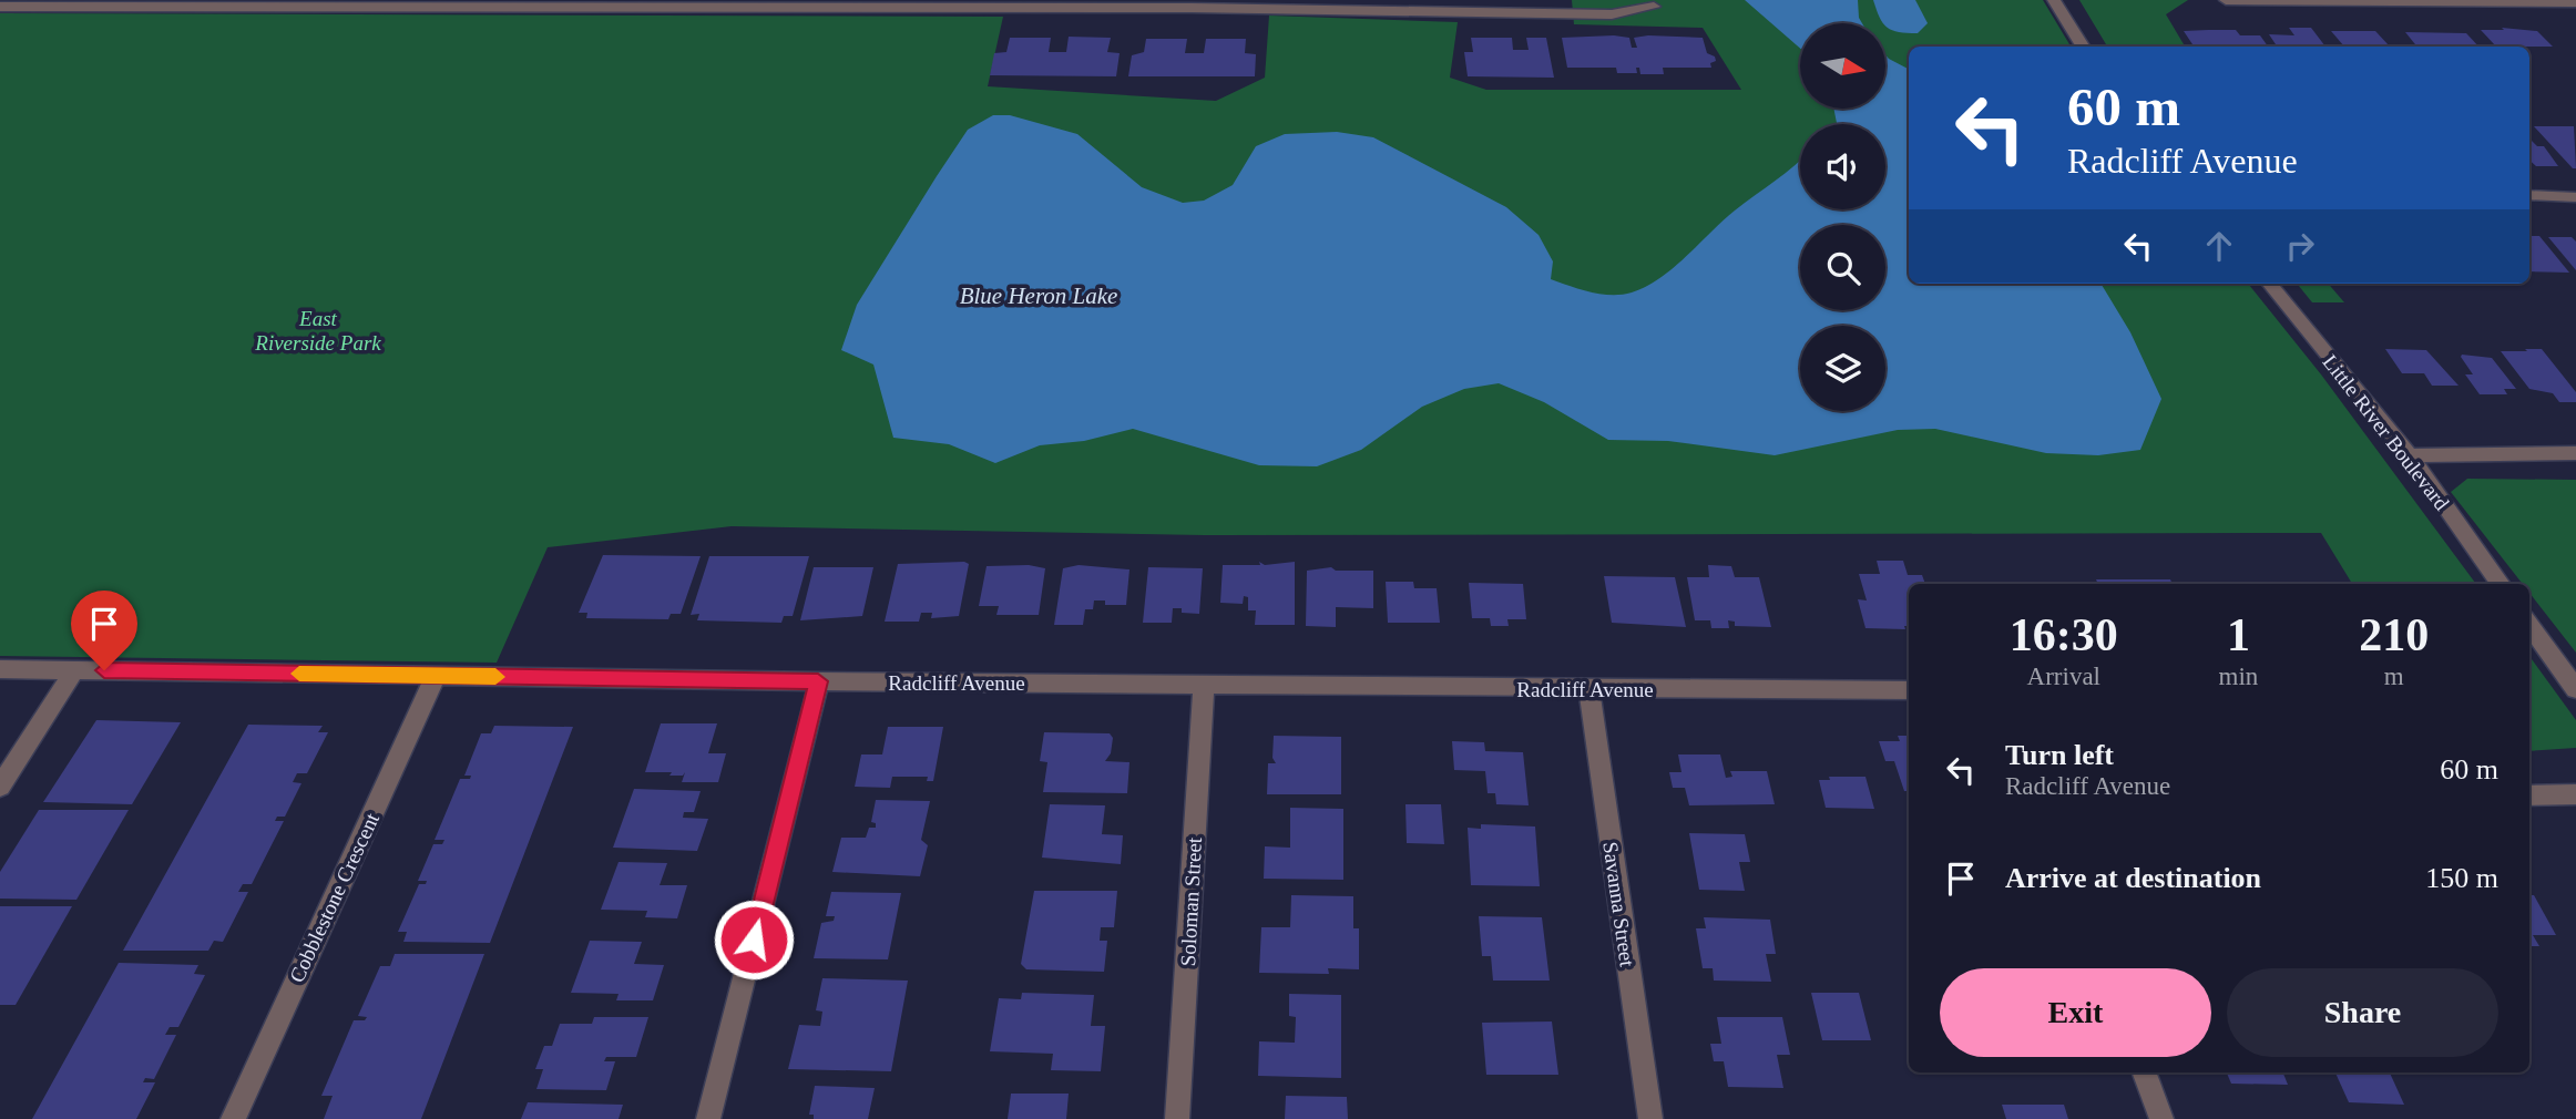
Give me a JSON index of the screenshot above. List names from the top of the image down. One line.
{"streets":{"street":["Little River Boulevard","Radcliff Avenue","Cobblestone Crescent","Soloman Street","Savanna Street"]},"crossings":[["Radcliff Avenue","Cobblestone Crescent"],["Radcliff Avenue","Soloman Street"],["Radcliff Avenue","Savanna Street"]],"water":["Blue Heron Lake"],"parks":["East Riverside Park"],"north":"right","page":{"turn":["60 m","Radcliff Avenue"],"eta":["16:30","Arrival","1","min","210","m"],"list":[{"name":"Turn left","note":"Radcliff Avenue","value":"60 m"},{"name":"Arrive at destination","value":"150 m"}],"buttons":["Exit","Share"]}}
